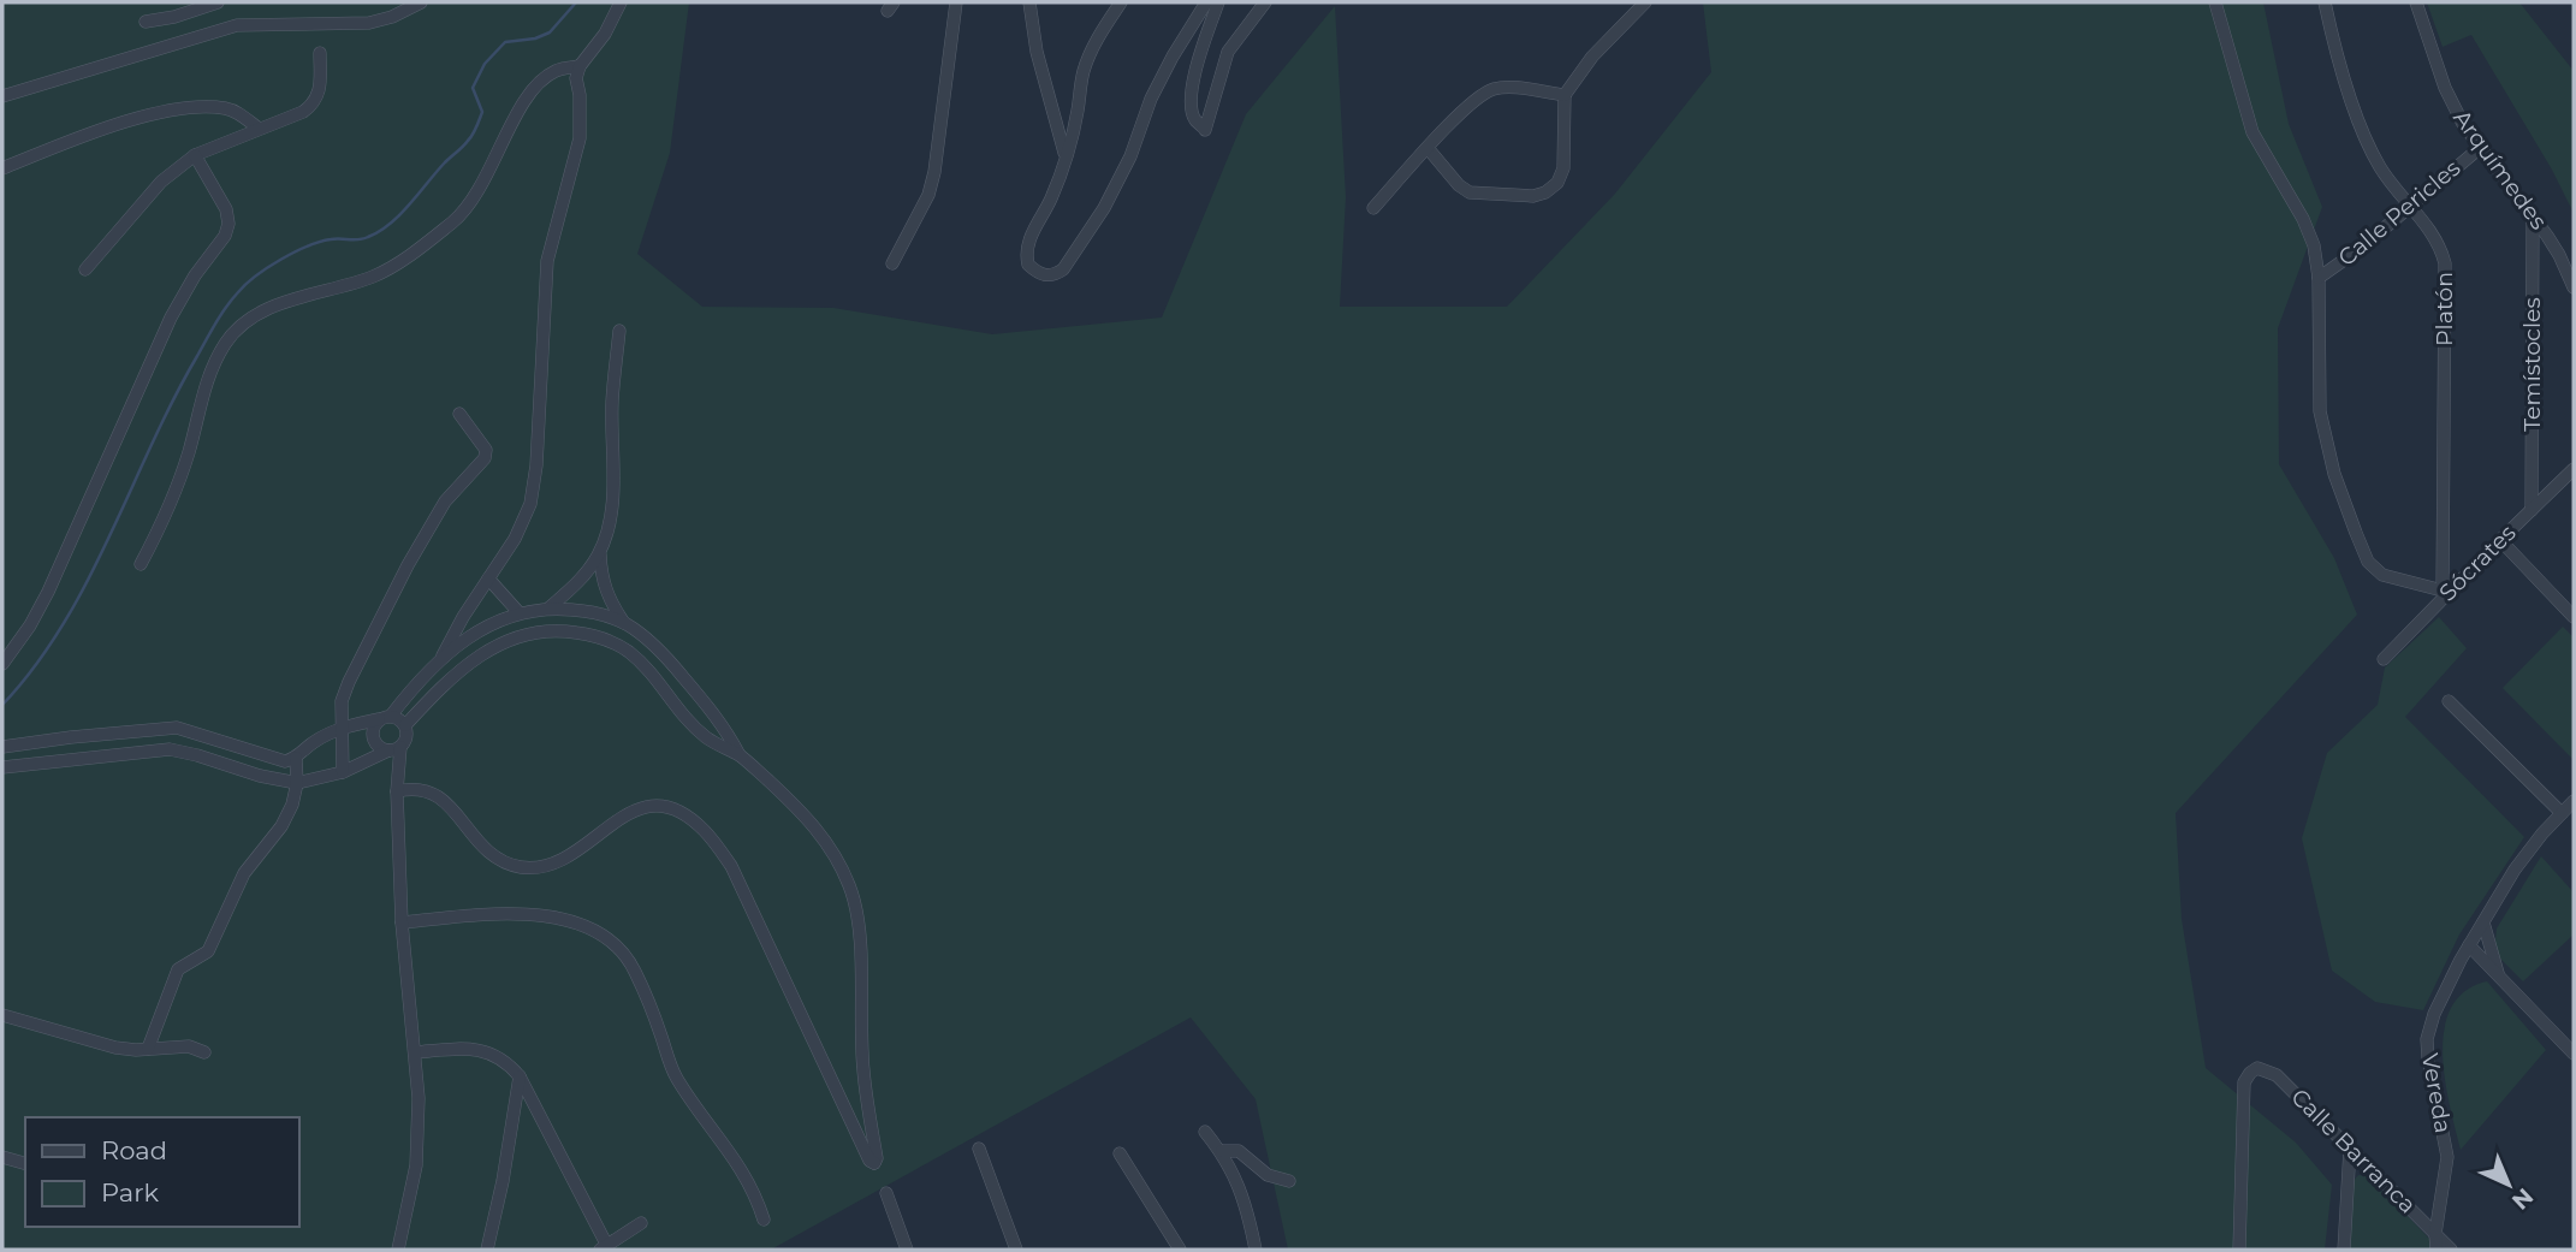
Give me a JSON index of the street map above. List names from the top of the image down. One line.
{"streets":{"street":["Arquímedes","Calle Pericles","Platón","Temístocles","Sócrates","Vereda","Calle Barranca"]},"crossings":[["Arquímedes","Calle Pericles"],["Arquímedes","Temístocles"],["Calle Pericles","Platón"],["Platón","Sócrates"],["Temístocles","Sócrates"],["Vereda","Calle Barranca"]],"legend":["Road","Park"],"north":"bottom right"}
